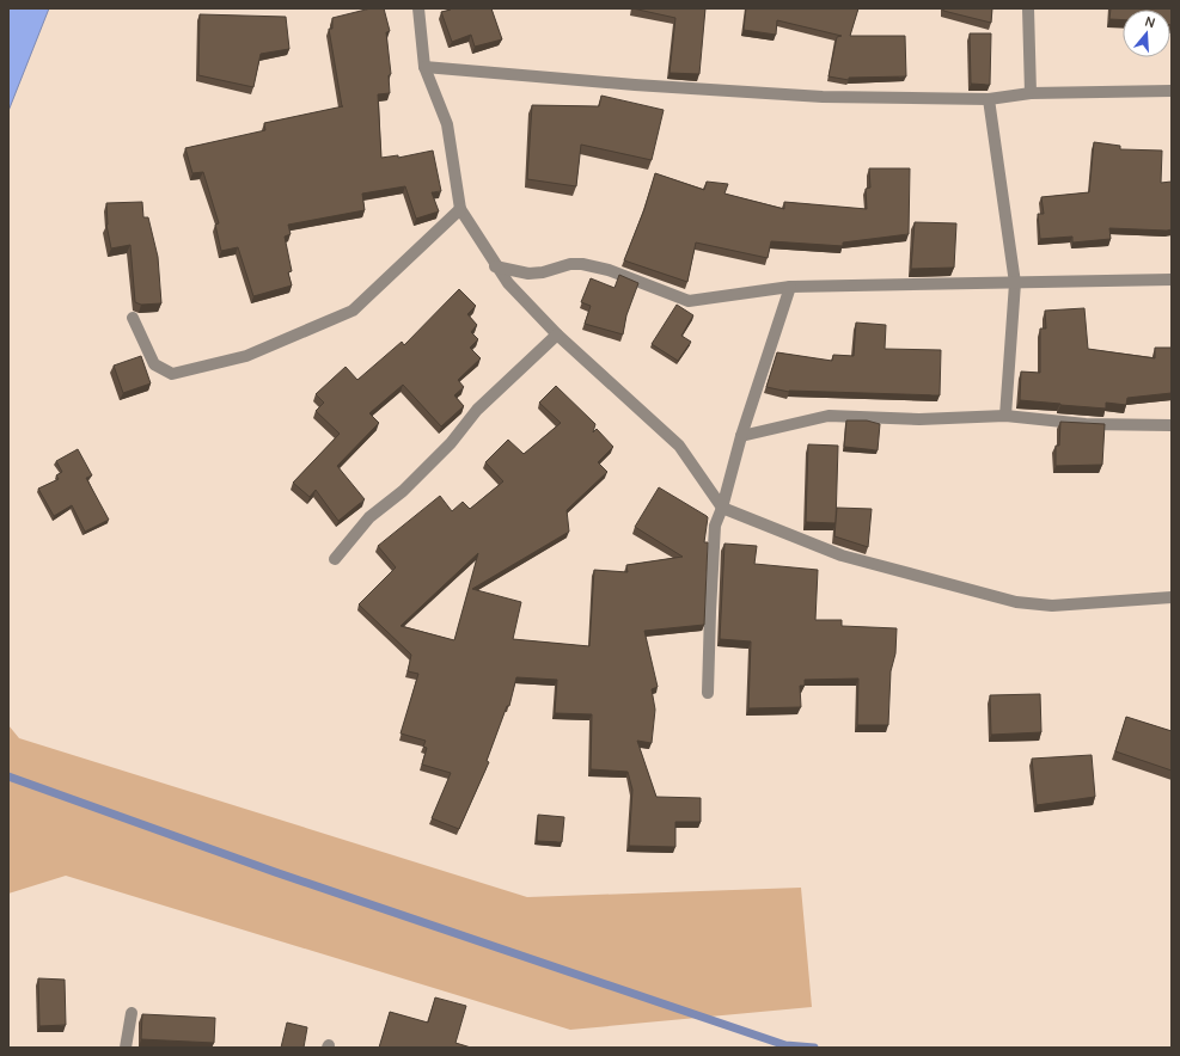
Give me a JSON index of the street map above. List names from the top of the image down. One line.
{"north":"top"}
